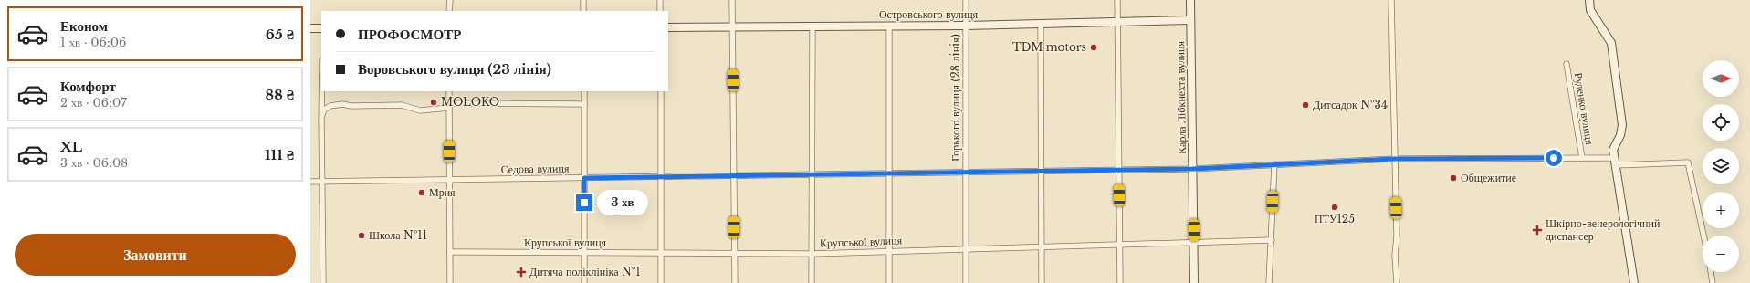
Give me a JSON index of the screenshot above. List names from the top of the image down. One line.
{"streets":{"street":["Островського вулиця","Горького вулиця (28 лiнiя)","Карла Лібкнехта вулиця","Руденко вулиця","Седова вулиця","Крупської вулиця"]},"crossings":[["Островського вулиця","Горького вулиця (28 лiнiя)"],["Островського вулиця","Карла Лібкнехта вулиця"],["Горького вулиця (28 лiнiя)","Седова вулиця"],["Горького вулиця (28 лiнiя)","Крупської вулиця"],["Карла Лібкнехта вулиця","Седова вулиця"],["Карла Лібкнехта вулиця","Крупської вулиця"],["Руденко вулиця","Седова вулиця"]],"places":{"other":["TDM motors","MOLOKO","Дитсадок №34","Общежитие","Мрия","ПТУ125","Школа №11"],"health":["Шкірно-венерологічний диспансер","Дитяча поліклініка №1"]},"north":"right","page":{"list":[{"name":"Економ","note":"1 хв · 06:06","value":"65 ₴"},{"name":"Комфорт","note":"2 хв · 06:07","value":"88 ₴"},{"name":"XL","note":"3 хв · 06:08","value":"111 ₴"}],"banner":["ПРОФОСМОТР","Воровського вулиця (23 лiнiя)"],"map_buttons":["+","−"],"bubble":"3 хв","buttons":"Замовити"}}
